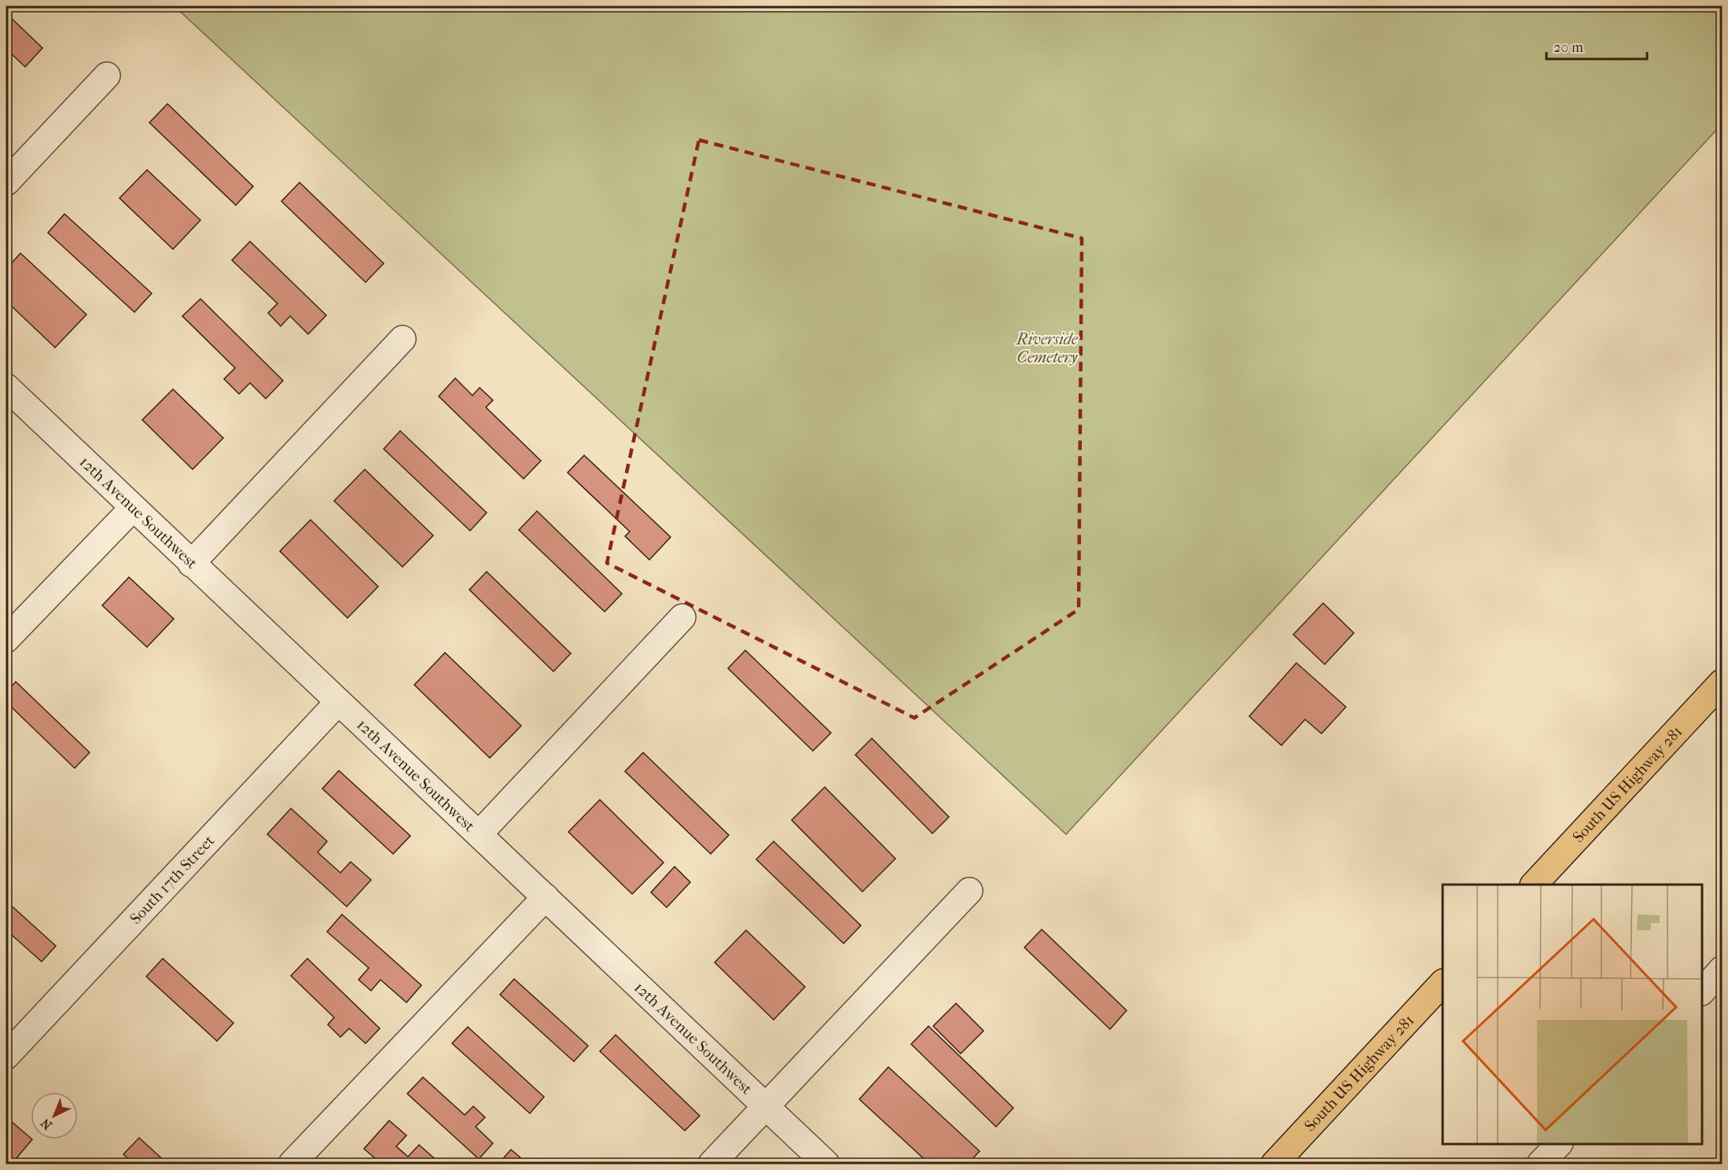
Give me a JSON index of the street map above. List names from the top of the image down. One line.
{"streets":{"highway":["South US Highway 281"],"street":["12th Avenue Southwest","South 17th Street"]},"crossings":[["12th Avenue Southwest","South 17th Street"]],"parks":["Riverside Cemetery"],"scale_bar":"20 m","north":"bottom left"}
